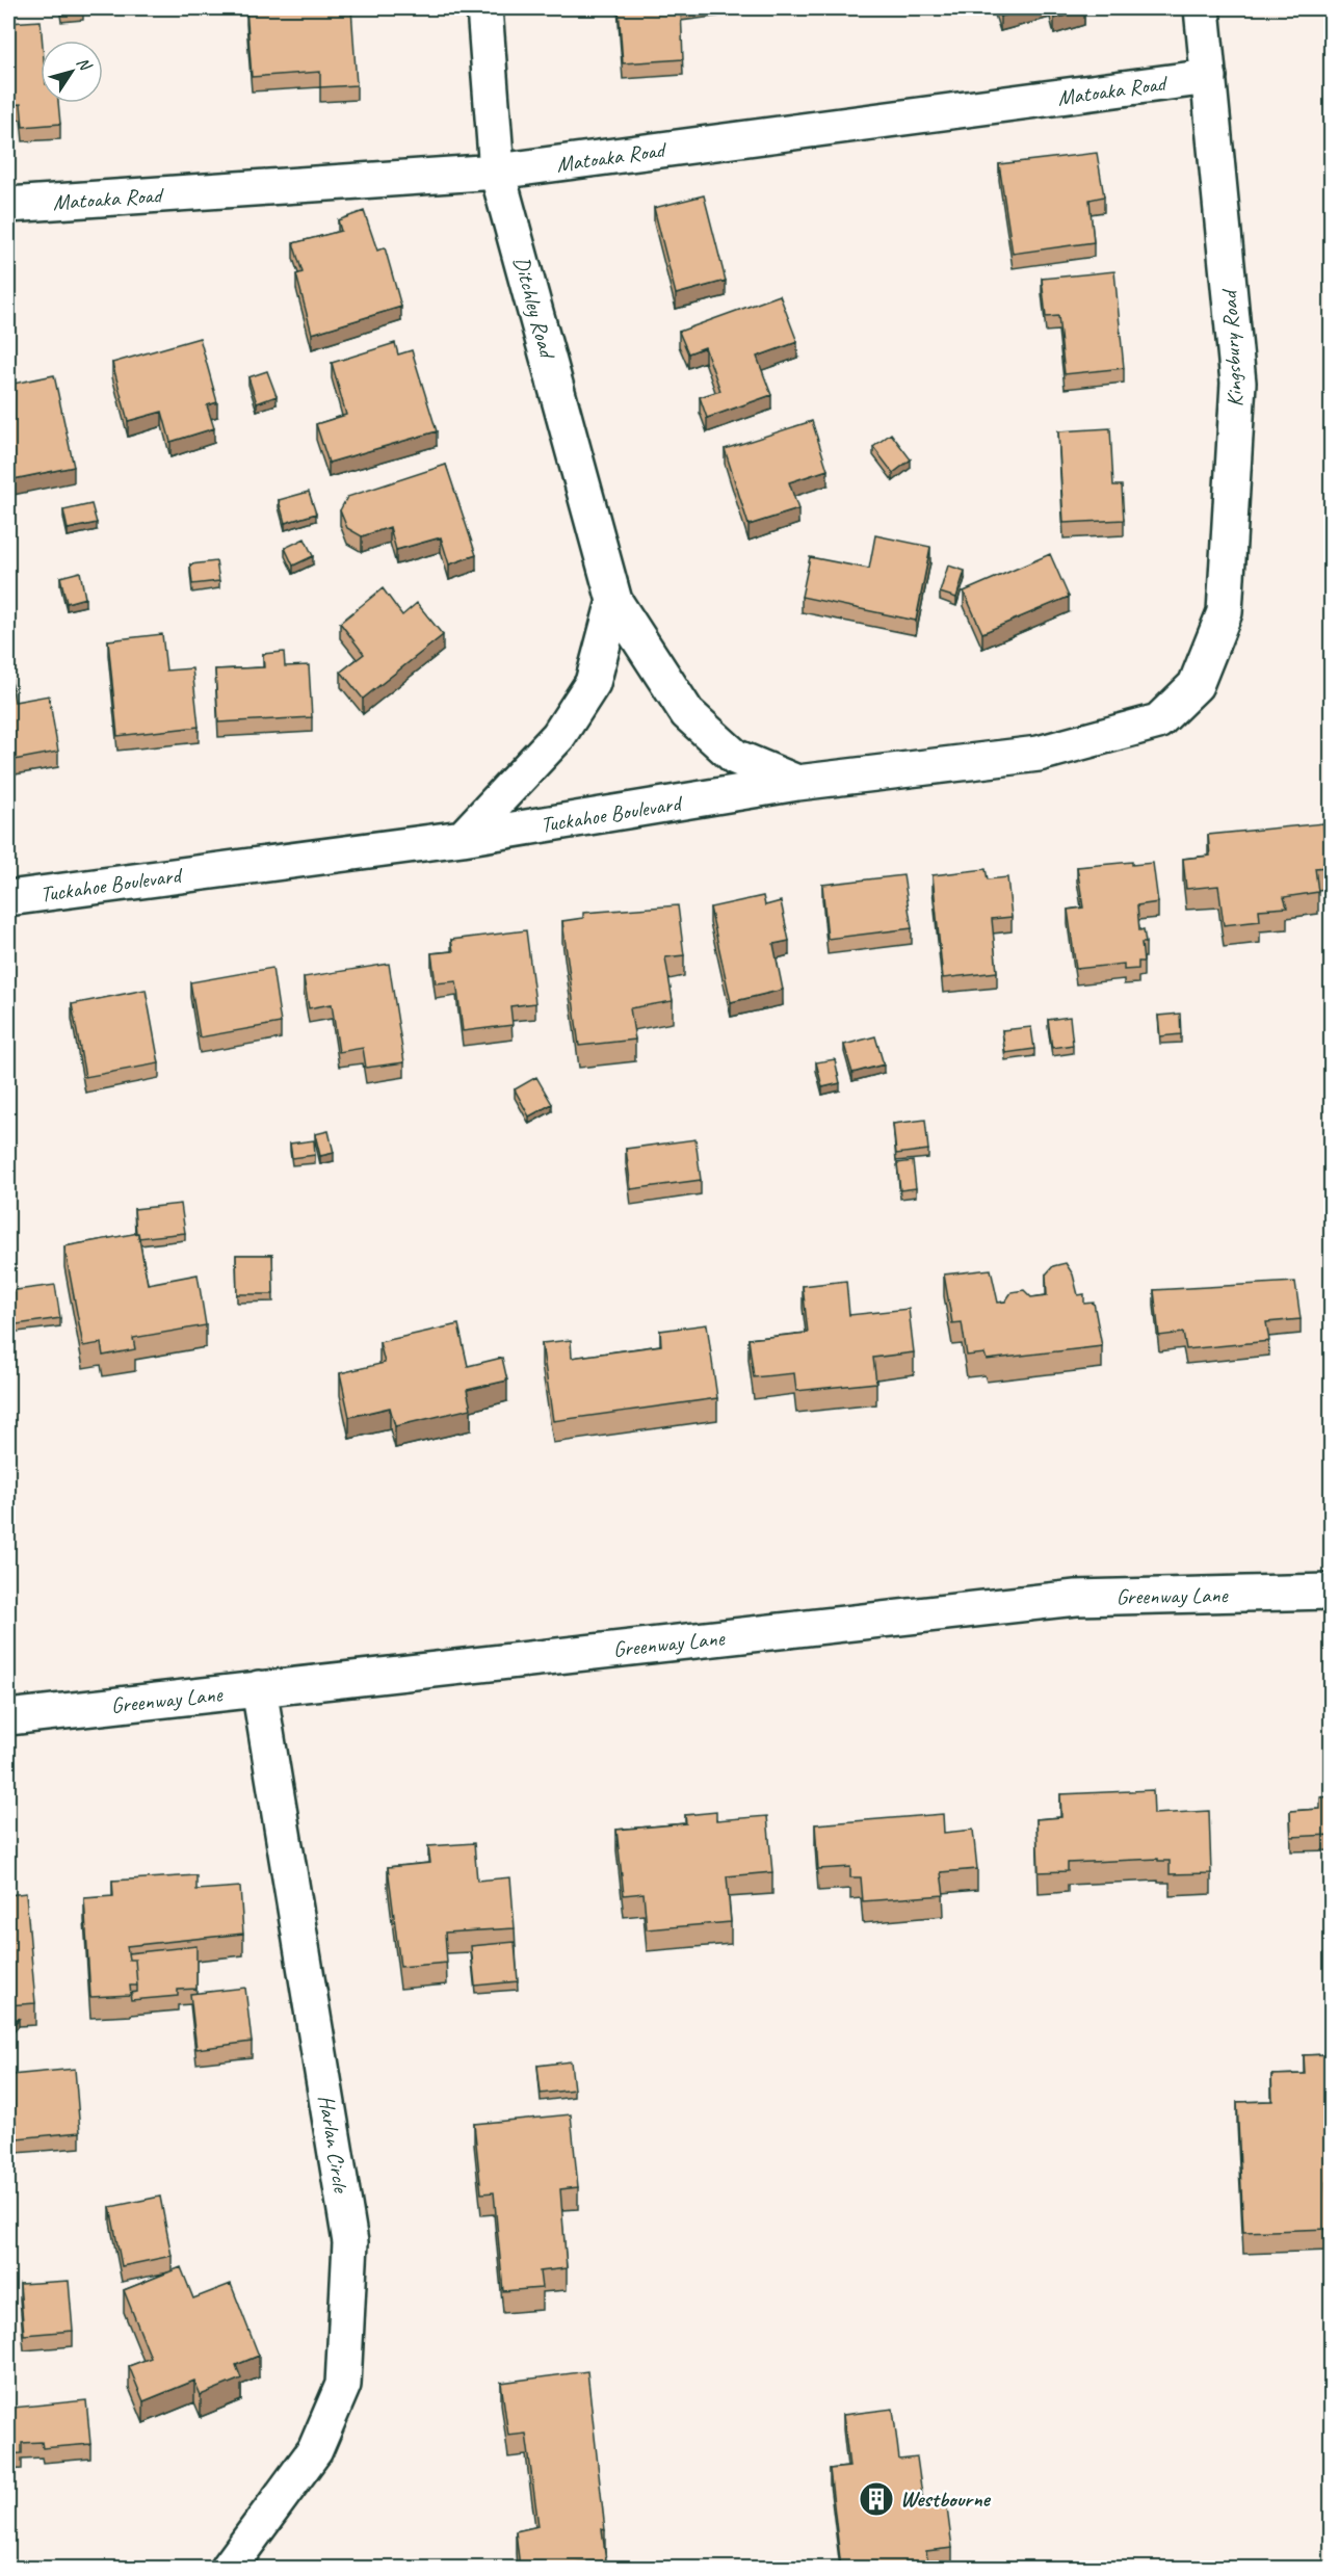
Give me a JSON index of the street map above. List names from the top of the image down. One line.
{"streets":{"street":["Matoaka Road","Ditchley Road","Kingsbury Road","Tuckahoe Boulevard","Greenway Lane","Harlan Circle"]},"crossings":[["Matoaka Road","Ditchley Road"],["Matoaka Road","Kingsbury Road"],["Ditchley Road","Tuckahoe Boulevard"],["Kingsbury Road","Tuckahoe Boulevard"],["Greenway Lane","Harlan Circle"]],"places":{"building":["Westbourne"]},"north":"top right"}
